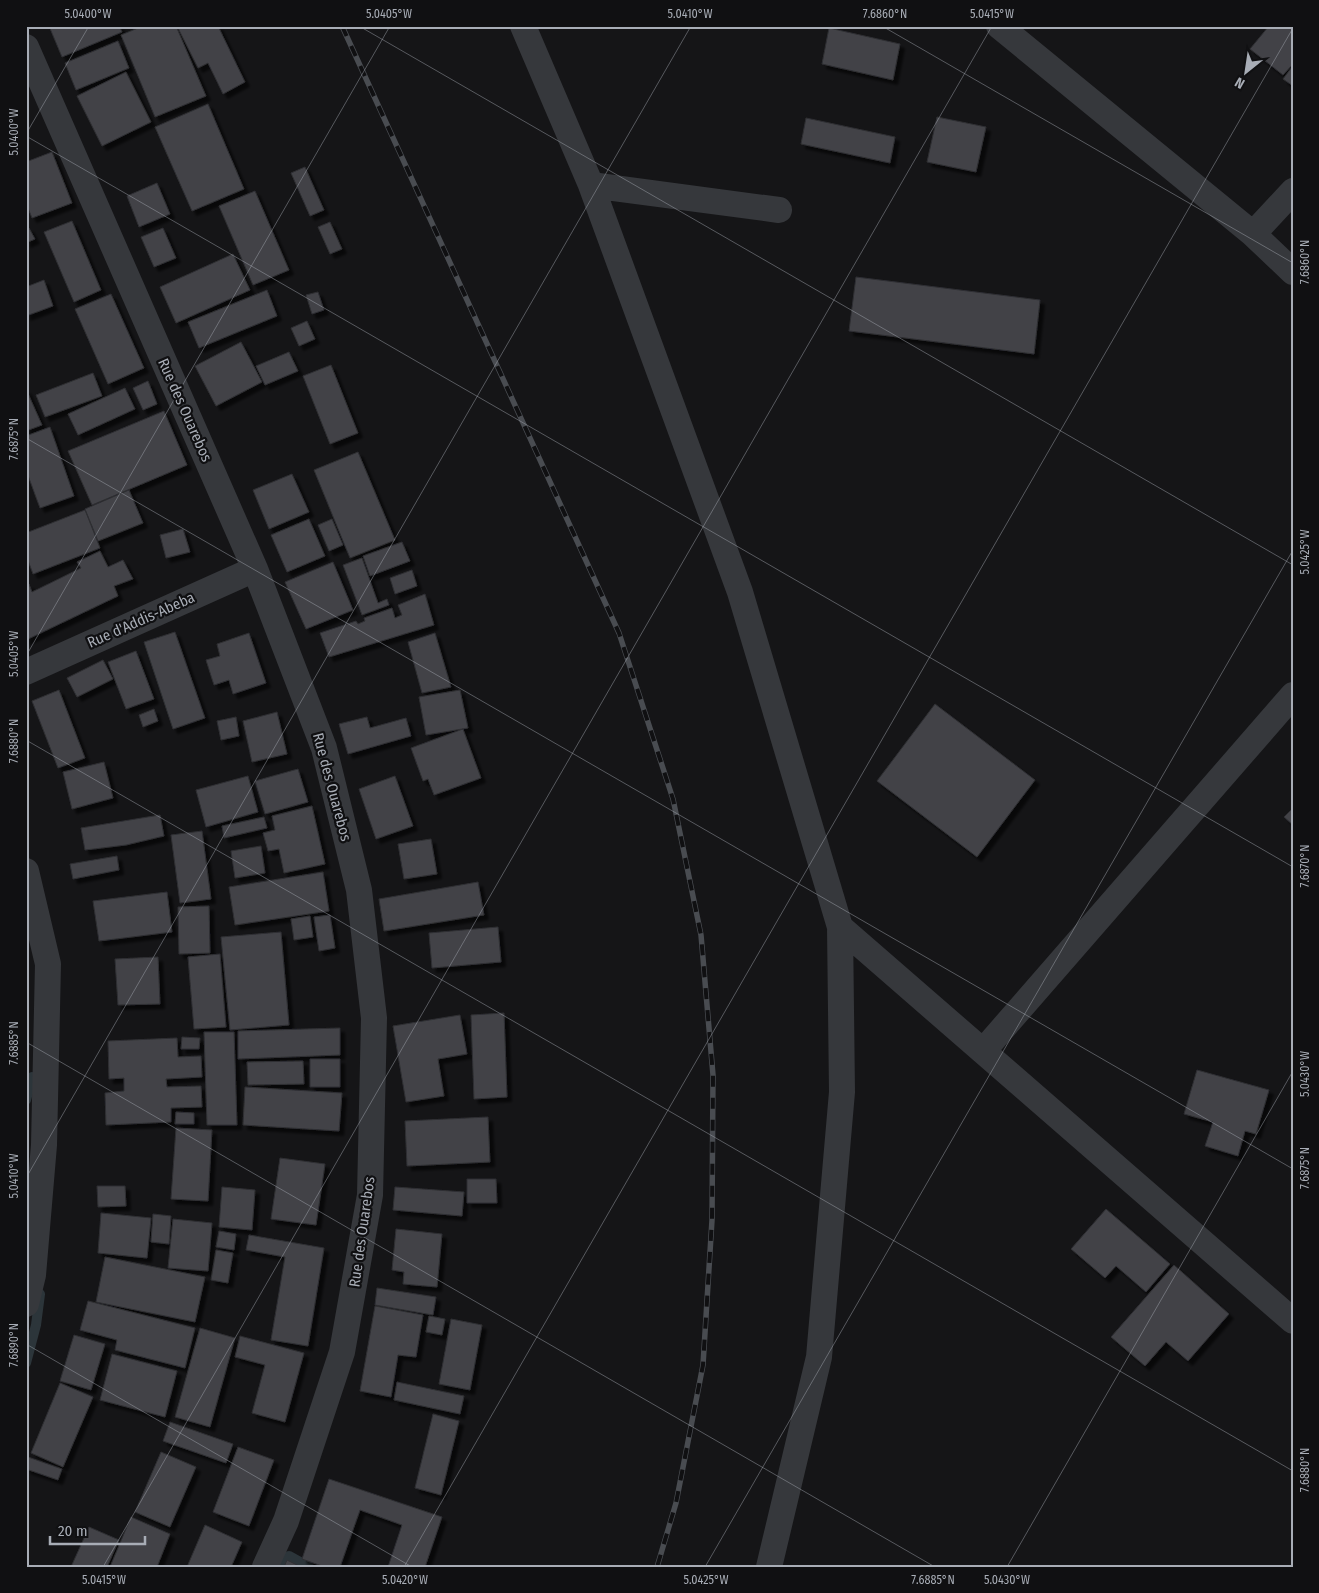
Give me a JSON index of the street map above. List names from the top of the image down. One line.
{"streets":{"street":["Rue des Ouarebos","Rue d'Addis-Abeba"]},"crossings":[["Rue des Ouarebos","Rue d'Addis-Abeba"]],"scale_bar":"20 m","north":"bottom left","coordinates":["5.0400°W","5.0405°W","5.0410°W","7.6860°N","5.0415°W","7.6875°N","5.0425°W","7.6880°N","7.6870°N","7.6885°N","5.0430°W","7.6890°N","5.0420°W"]}
